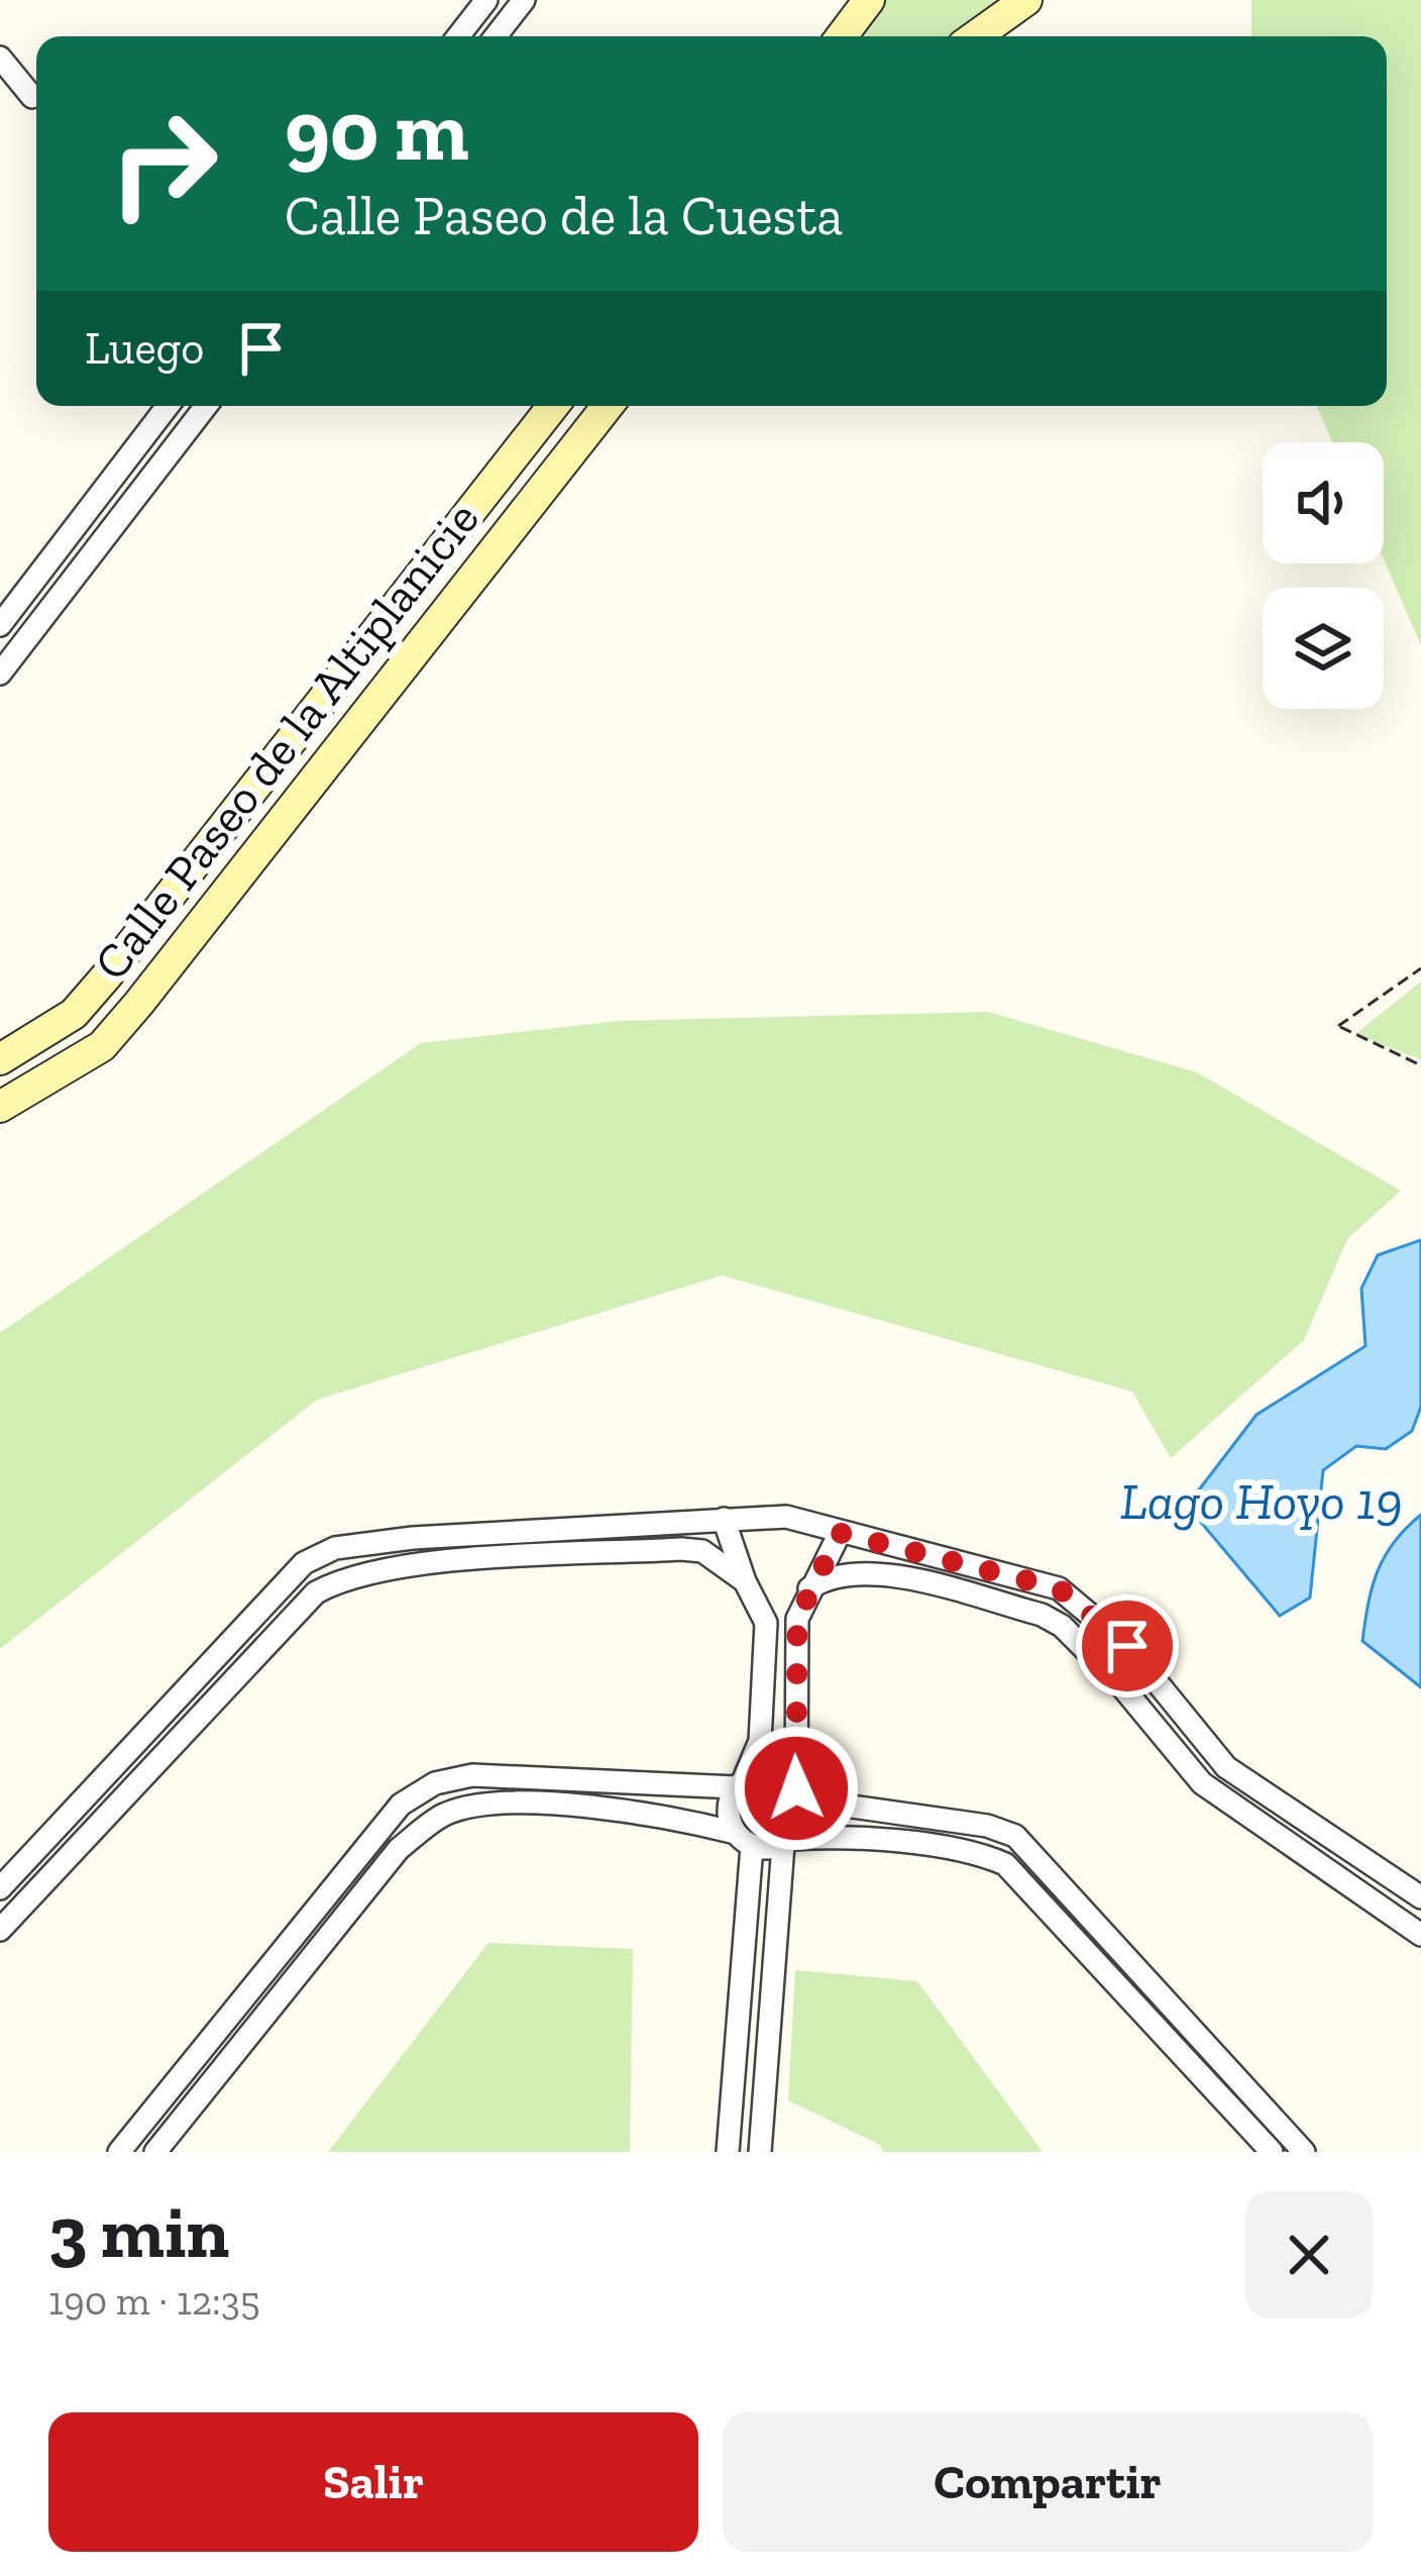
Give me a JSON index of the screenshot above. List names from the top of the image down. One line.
{"streets":{"street":["Calle Paseo de la Altiplanicie"]},"water":["Lago Hoyo 19"],"page":{"turn":["90 m","Calle Paseo de la Cuesta"],"then":"Luego","heading":["3 min","190 m · 12:35"],"buttons":["Salir","Compartir"]}}
